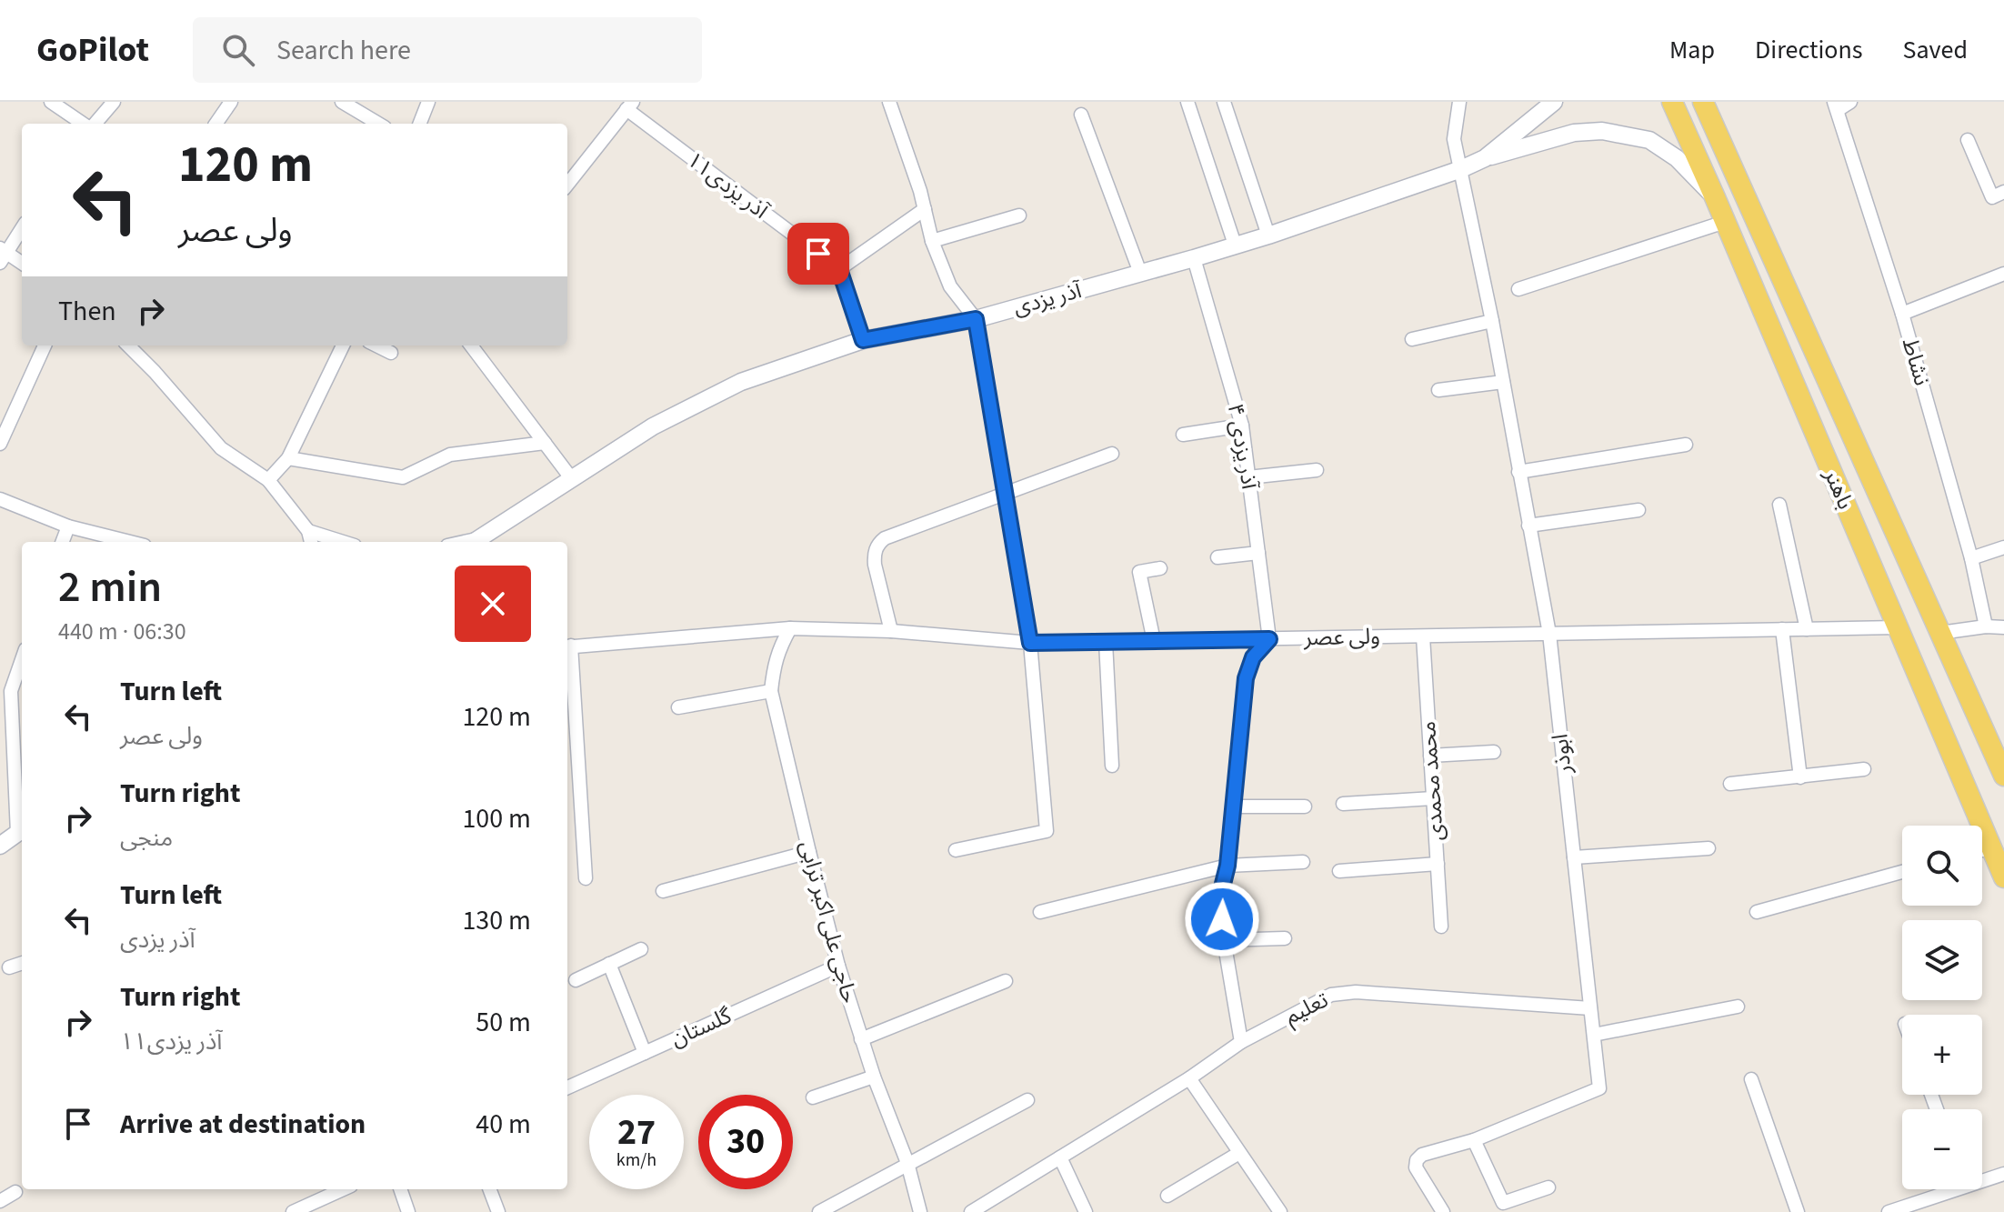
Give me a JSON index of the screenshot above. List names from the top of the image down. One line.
{"streets":{"main road":["باهنر"],"street":["آذر یزدی۱۱","آذر یزدی","نشاط","۴ آذر یزدی","ولی عصر","ابوذر","محمد محمدی","حاجی علی اکبر ترابی","تعلیم","گلستان"]},"crossings":[["آذر یزدی","۴ آذر یزدی"],["آذر یزدی","ابوذر"],["۴ آذر یزدی","ولی عصر"],["باهنر","ولی عصر"],["ولی عصر","ابوذر"],["ولی عصر","محمد محمدی"],["ولی عصر","حاجی علی اکبر ترابی"],["ابوذر","تعلیم"],["حاجی علی اکبر ترابی","گلستان"]],"page":{"header":"GoPilot","search":"Search here","nav":["Map","Directions","Saved"],"turn":["120 m","ولی عصر"],"then":"Then","heading":["2 min","440 m · 06:30"],"list":[{"name":"Turn left","note":"ولی عصر","value":"120 m"},{"name":"Turn right","note":"منجی","value":"100 m"},{"name":"Turn left","note":"آذر یزدی","value":"130 m"},{"name":"Turn right","note":"آذر یزدی۱۱","value":"50 m"},{"name":"Arrive at destination","value":"40 m"}],"map_buttons":["+","−"],"speed":"27 km/h","limit":"30"}}
